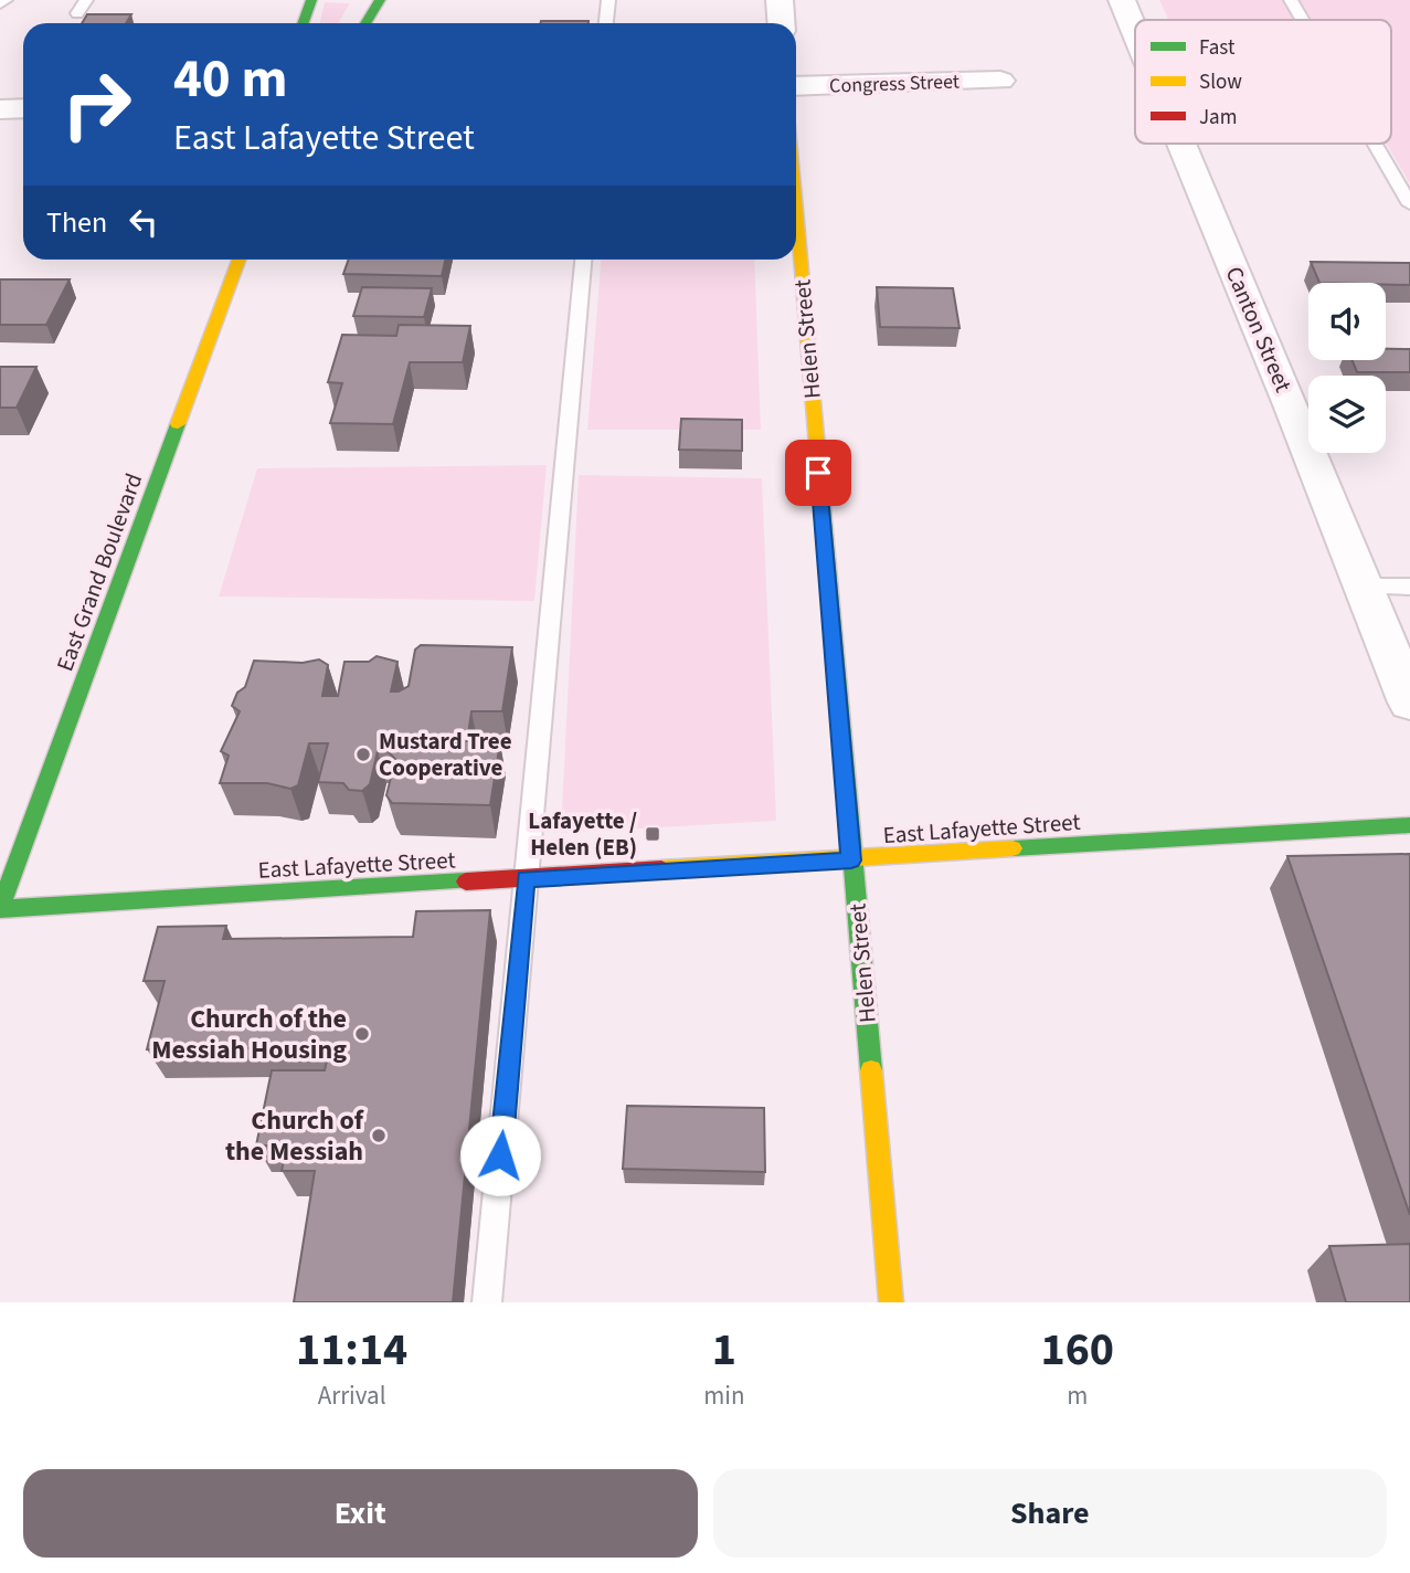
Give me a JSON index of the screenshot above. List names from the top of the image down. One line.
{"streets":{"street":["Congress Street","Canton Street","Helen Street","East Grand Boulevard","East Lafayette Street"]},"crossings":[["Helen Street","East Lafayette Street"],["East Grand Boulevard","East Lafayette Street"]],"places":{"other":["Mustard Tree Cooperative","Church of the Messiah Housing","Church of the Messiah"],"transit":["Lafayette / Helen (EB)"]},"legend":["Fast","Slow","Jam"],"page":{"turn":["40 m","East Lafayette Street"],"then":"Then","eta":["11:14","Arrival","1","min","160","m"],"buttons":["Exit","Share"]}}
